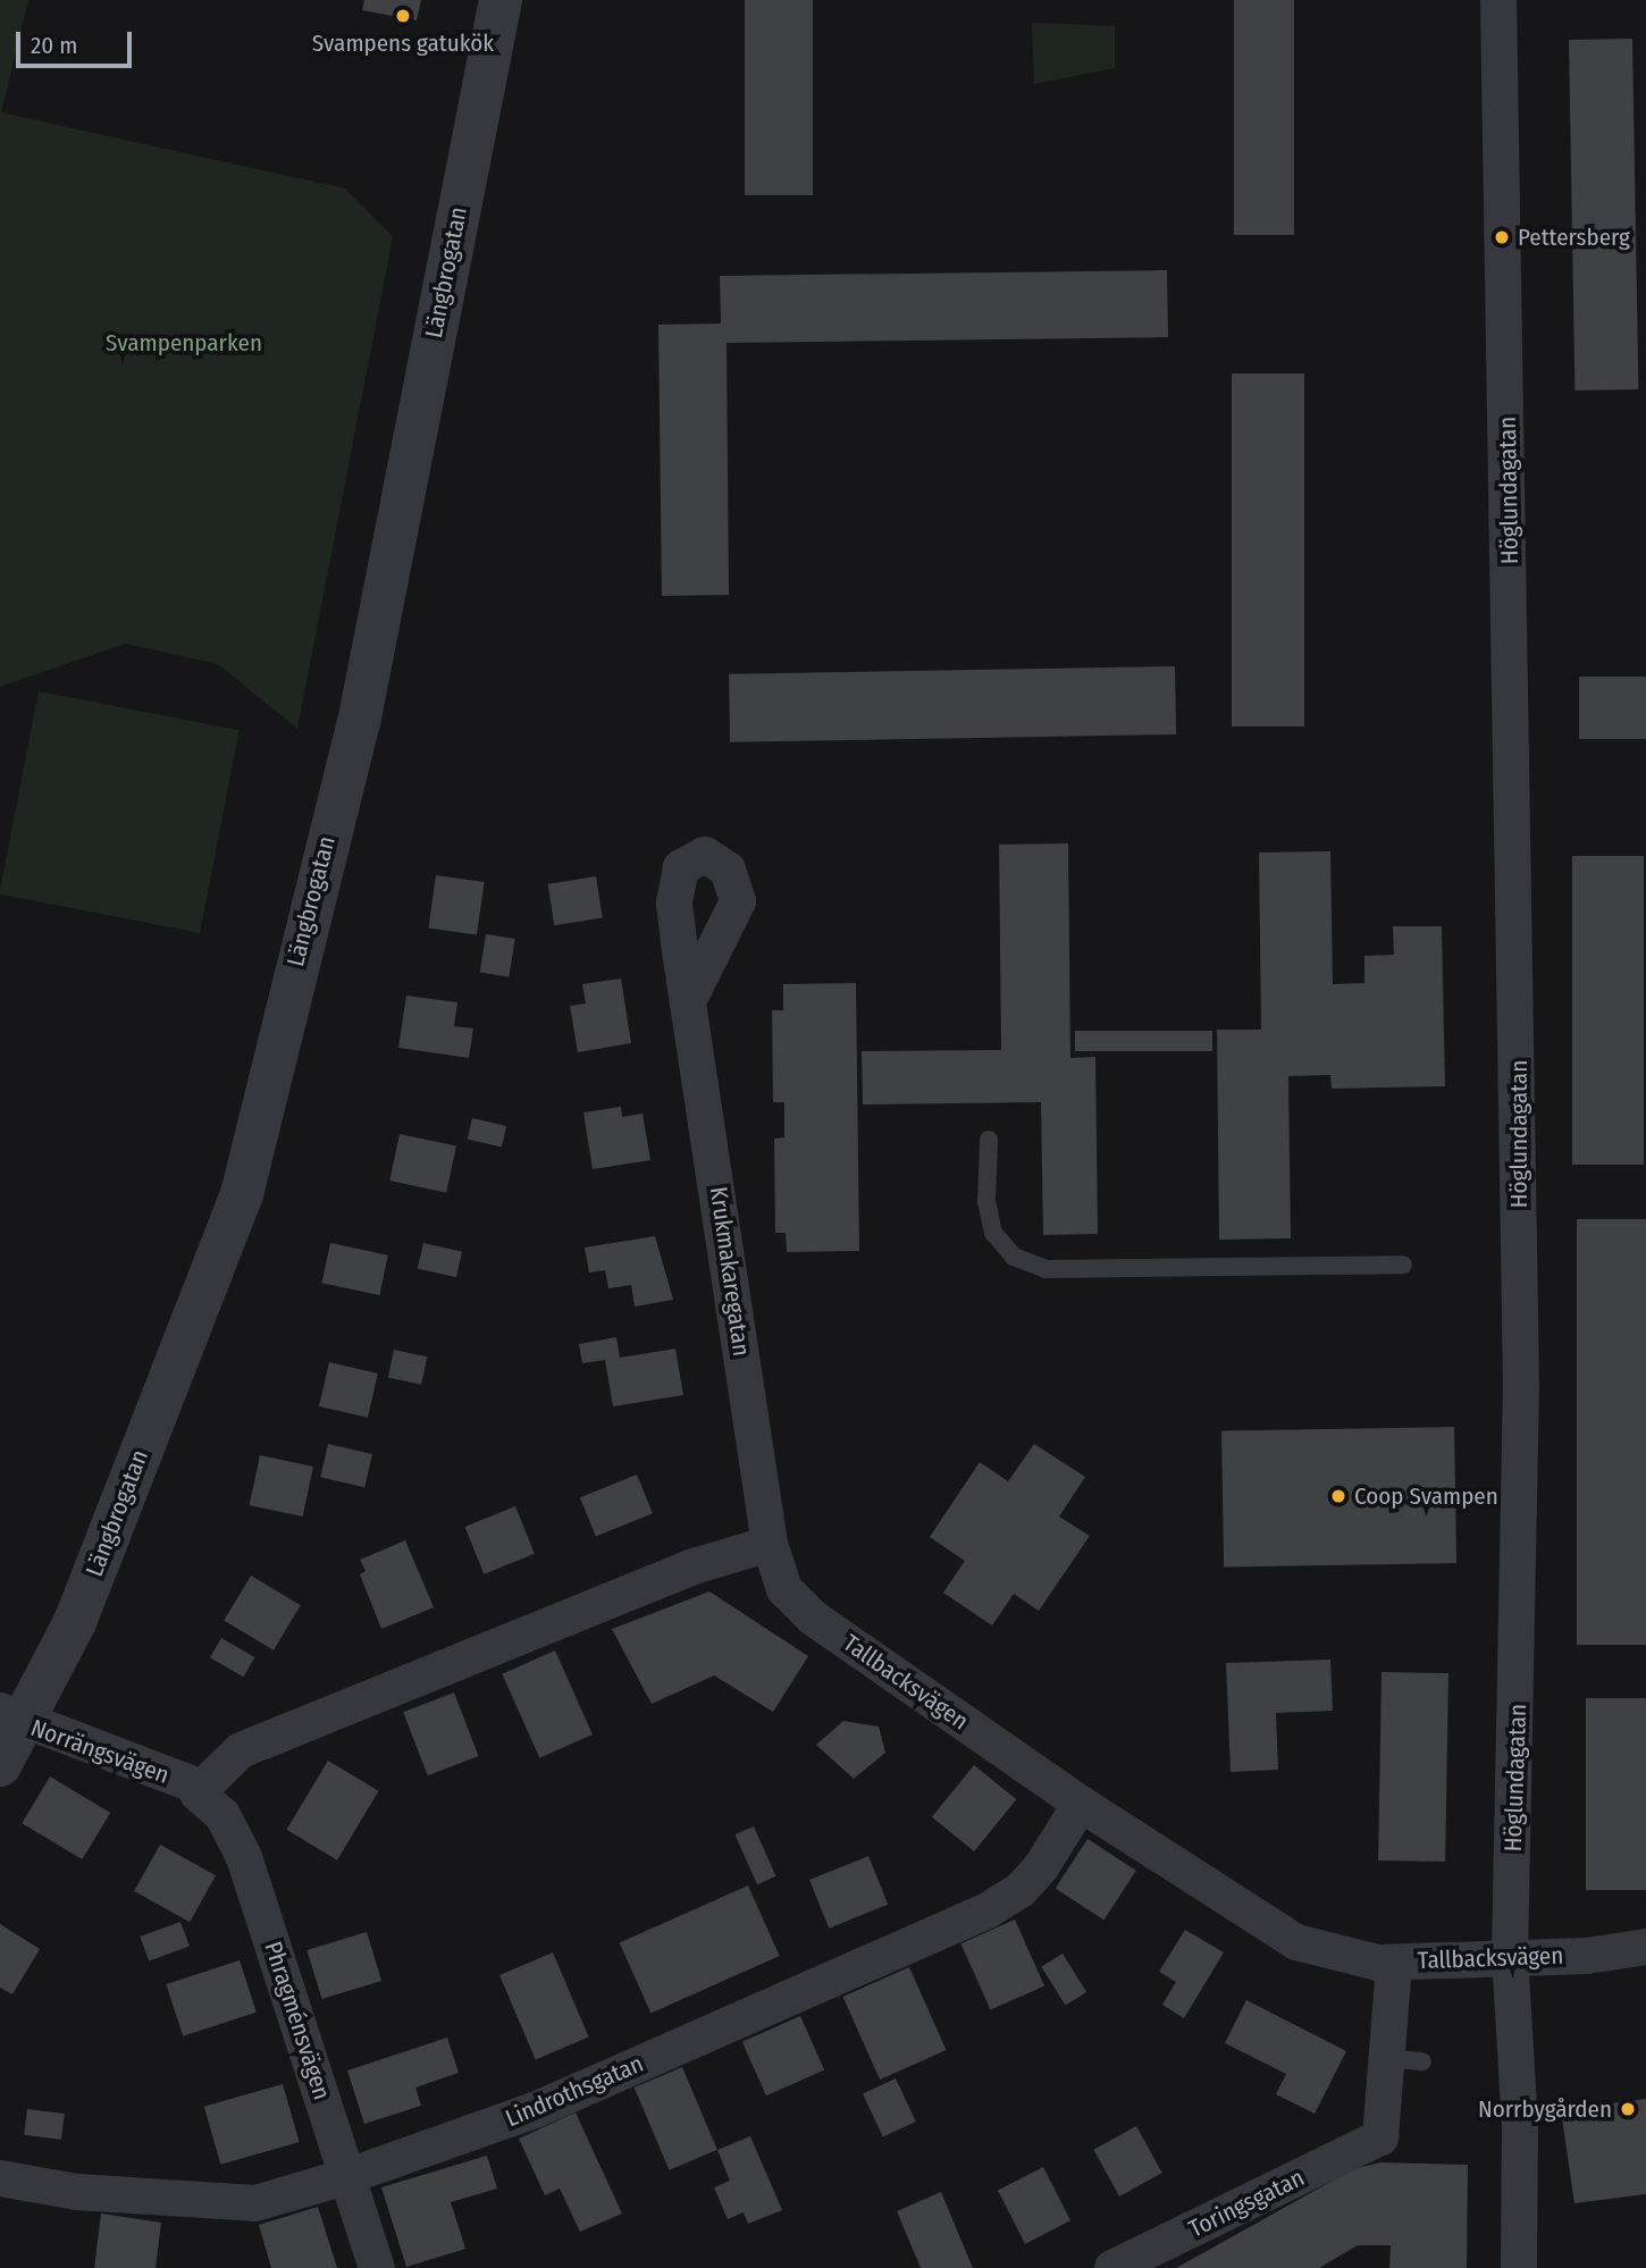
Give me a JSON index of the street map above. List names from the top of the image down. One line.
{"streets":{"street":["Längbrogatan","Höglundagatan","Krukmakaregatan","Tallbacksvägen","Norrängsvägen","Phragménsvägen","Lindrothsgatan","Toringsgatan"]},"crossings":[["Längbrogatan","Norrängsvägen"],["Höglundagatan","Tallbacksvägen"],["Krukmakaregatan","Tallbacksvägen"],["Tallbacksvägen","Lindrothsgatan"],["Norrängsvägen","Phragménsvägen"],["Phragménsvägen","Lindrothsgatan"]],"parks":["Svampenparken"],"places":["Svampens gatukök","Pettersberg","Coop Svampen","Norrbygården"],"scale_bar":"20 m"}
